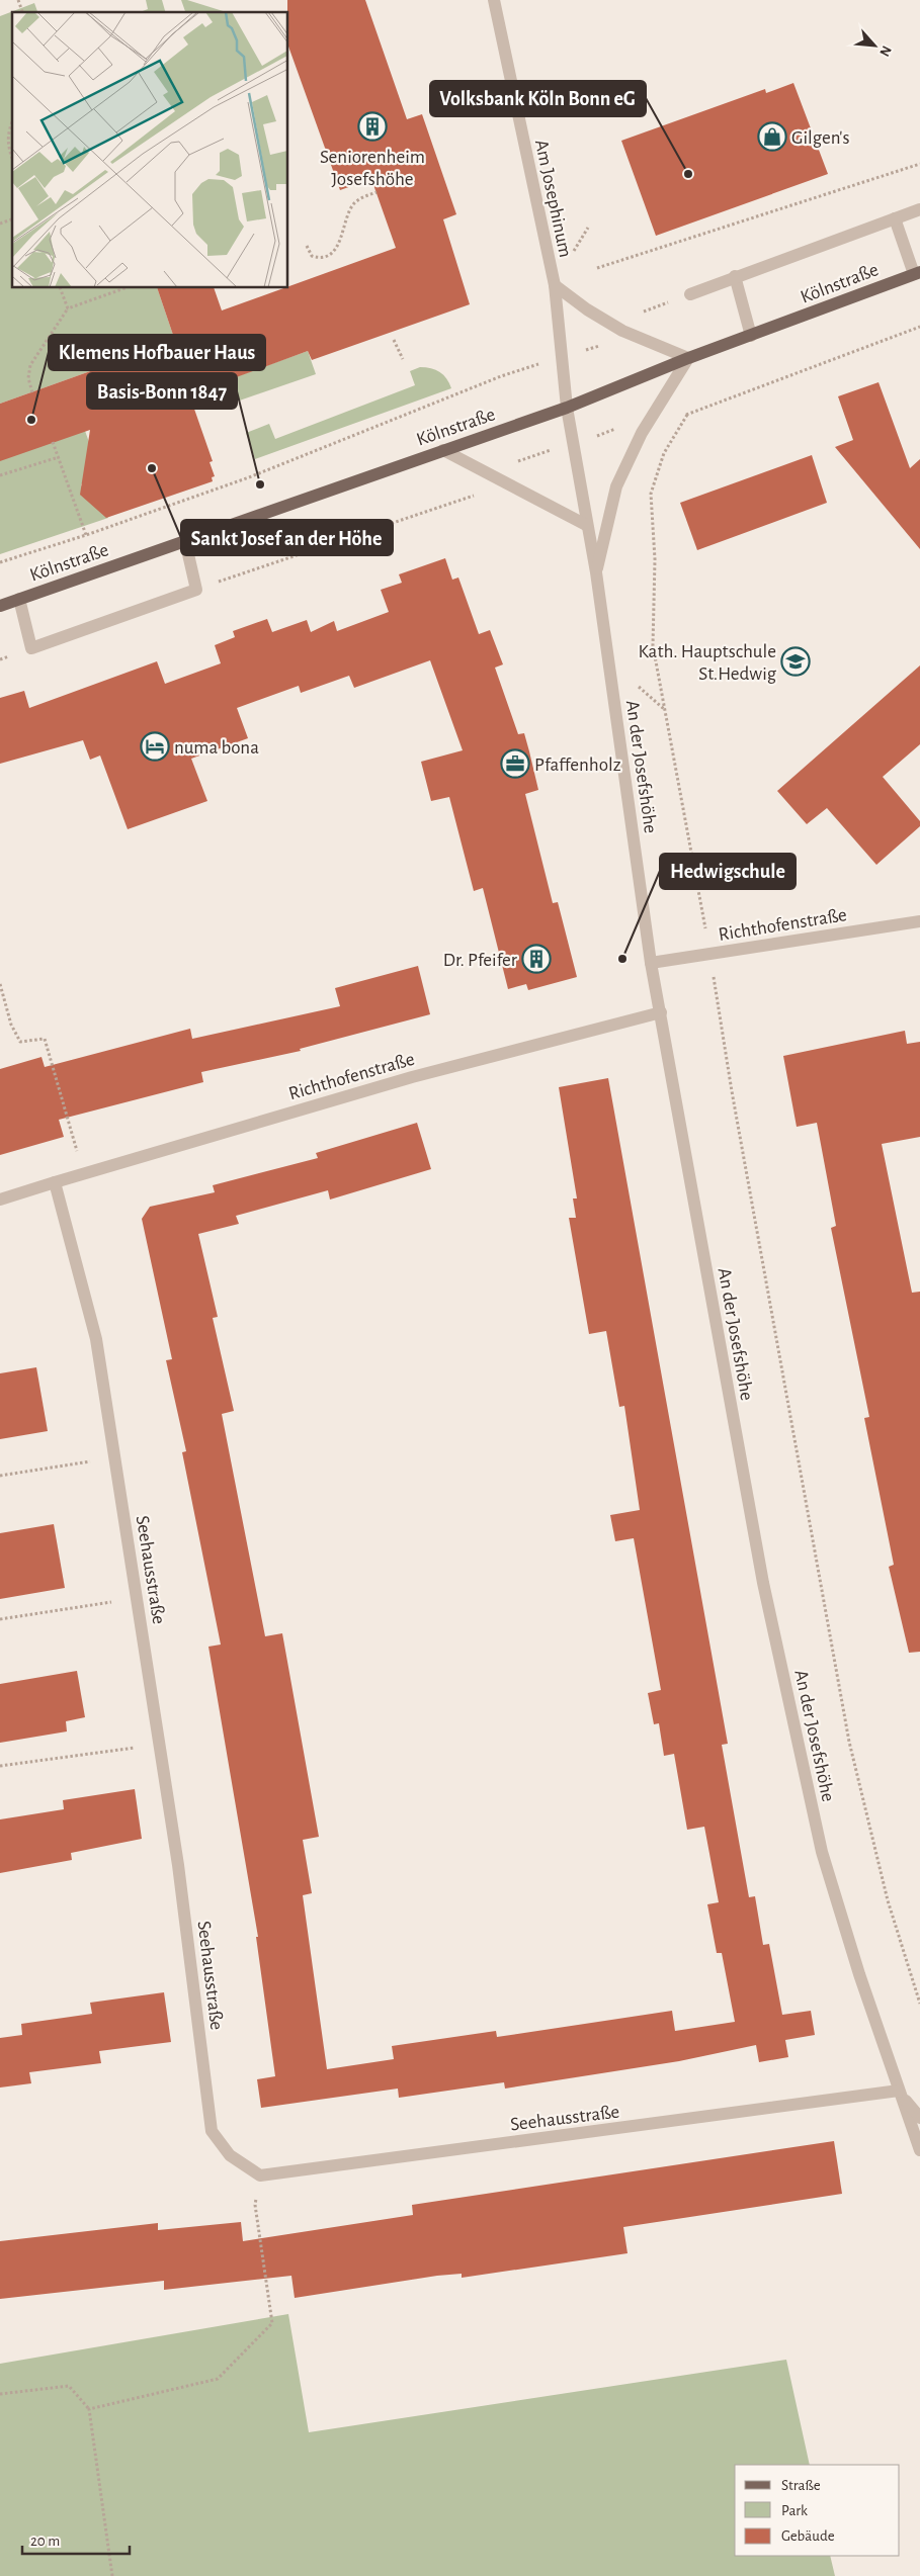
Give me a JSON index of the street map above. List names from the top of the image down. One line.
{"streets":{"main road":["Kölnstraße"],"street":["Am Josephinum","An der Josefshöhe","Richthofenstraße","Seehausstraße"]},"crossings":[["Am Josephinum","Kölnstraße"],["Am Josephinum","An der Josefshöhe"],["Kölnstraße","An der Josefshöhe"],["An der Josefshöhe","Richthofenstraße"],["An der Josefshöhe","Seehausstraße"],["Richthofenstraße","Seehausstraße"]],"places":{"building":["Seniorenheim Josefshöhe","Dr. Pfeifer"],"shop":["Gilgen's"],"other":["Volksbank Köln Bonn eG","Klemens Hofbauer Haus","Sankt Josef an der Höhe","Basis-Bonn 1847","Hedwigschule"],"school or university":["Kath. Hauptschule St.Hedwig"],"hotel":["numa bona"],"office":["Pfaffenholz"]},"legend":["Straße","Park","Gebäude"],"scale_bar":"20 m","north":"bottom right"}
